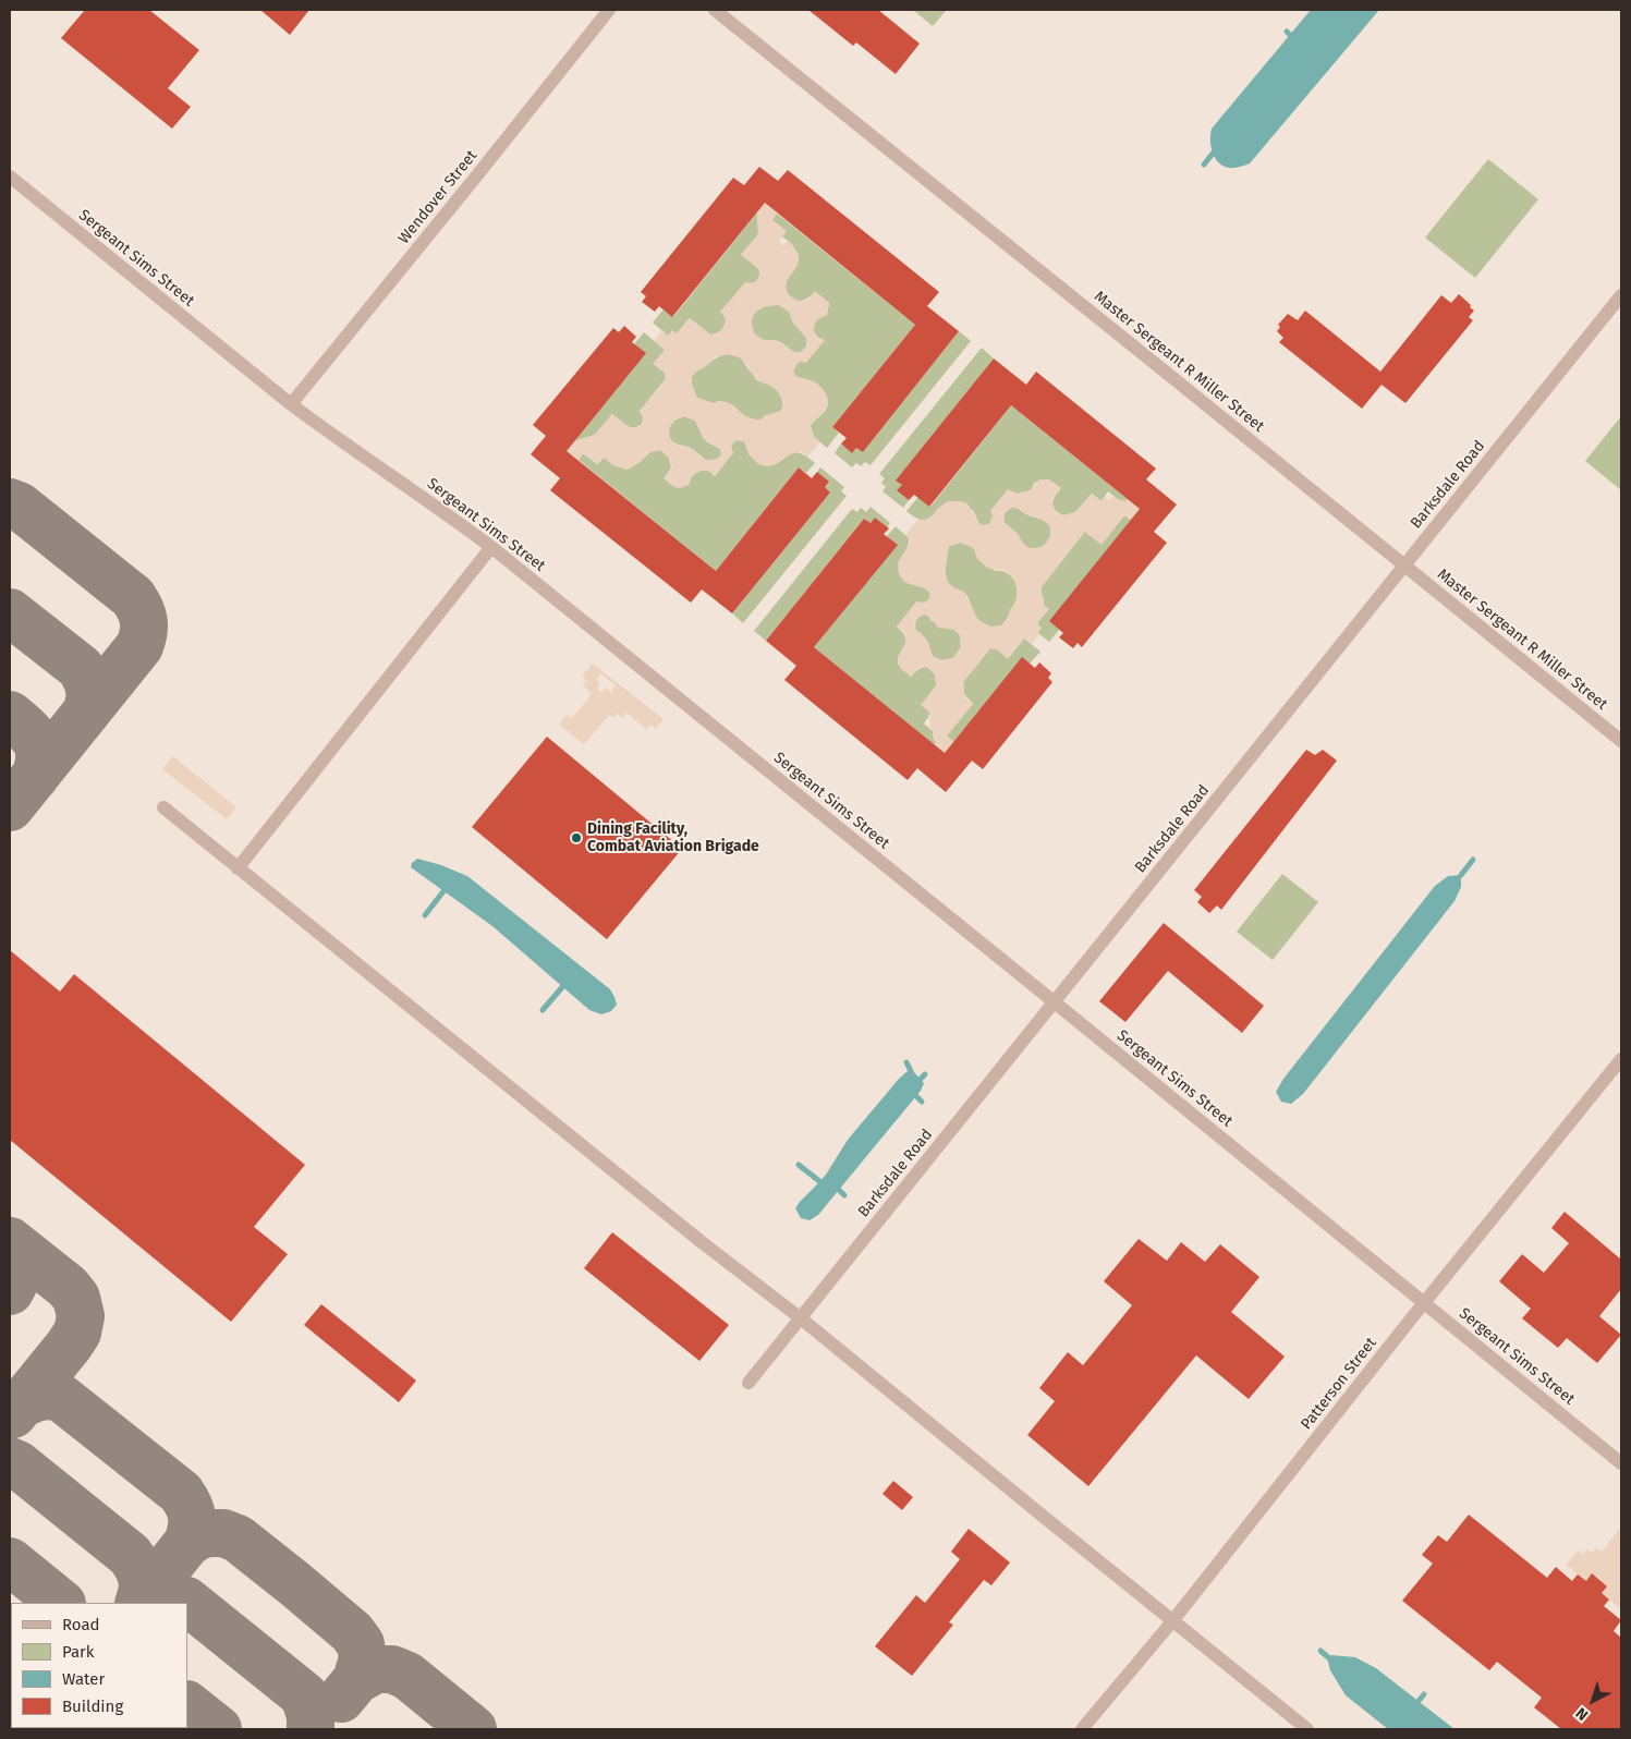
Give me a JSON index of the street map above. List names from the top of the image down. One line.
{"streets":{"street":["Wendover Street","Sergeant Sims Street","Master Sergeant R Miller Street","Barksdale Road","Patterson Street"]},"crossings":[["Wendover Street","Sergeant Sims Street"],["Sergeant Sims Street","Barksdale Road"],["Sergeant Sims Street","Patterson Street"],["Master Sergeant R Miller Street","Barksdale Road"]],"places":["Dining Facility, Combat Aviation Brigade"],"legend":["Road","Park","Water","Building"],"north":"bottom left"}
